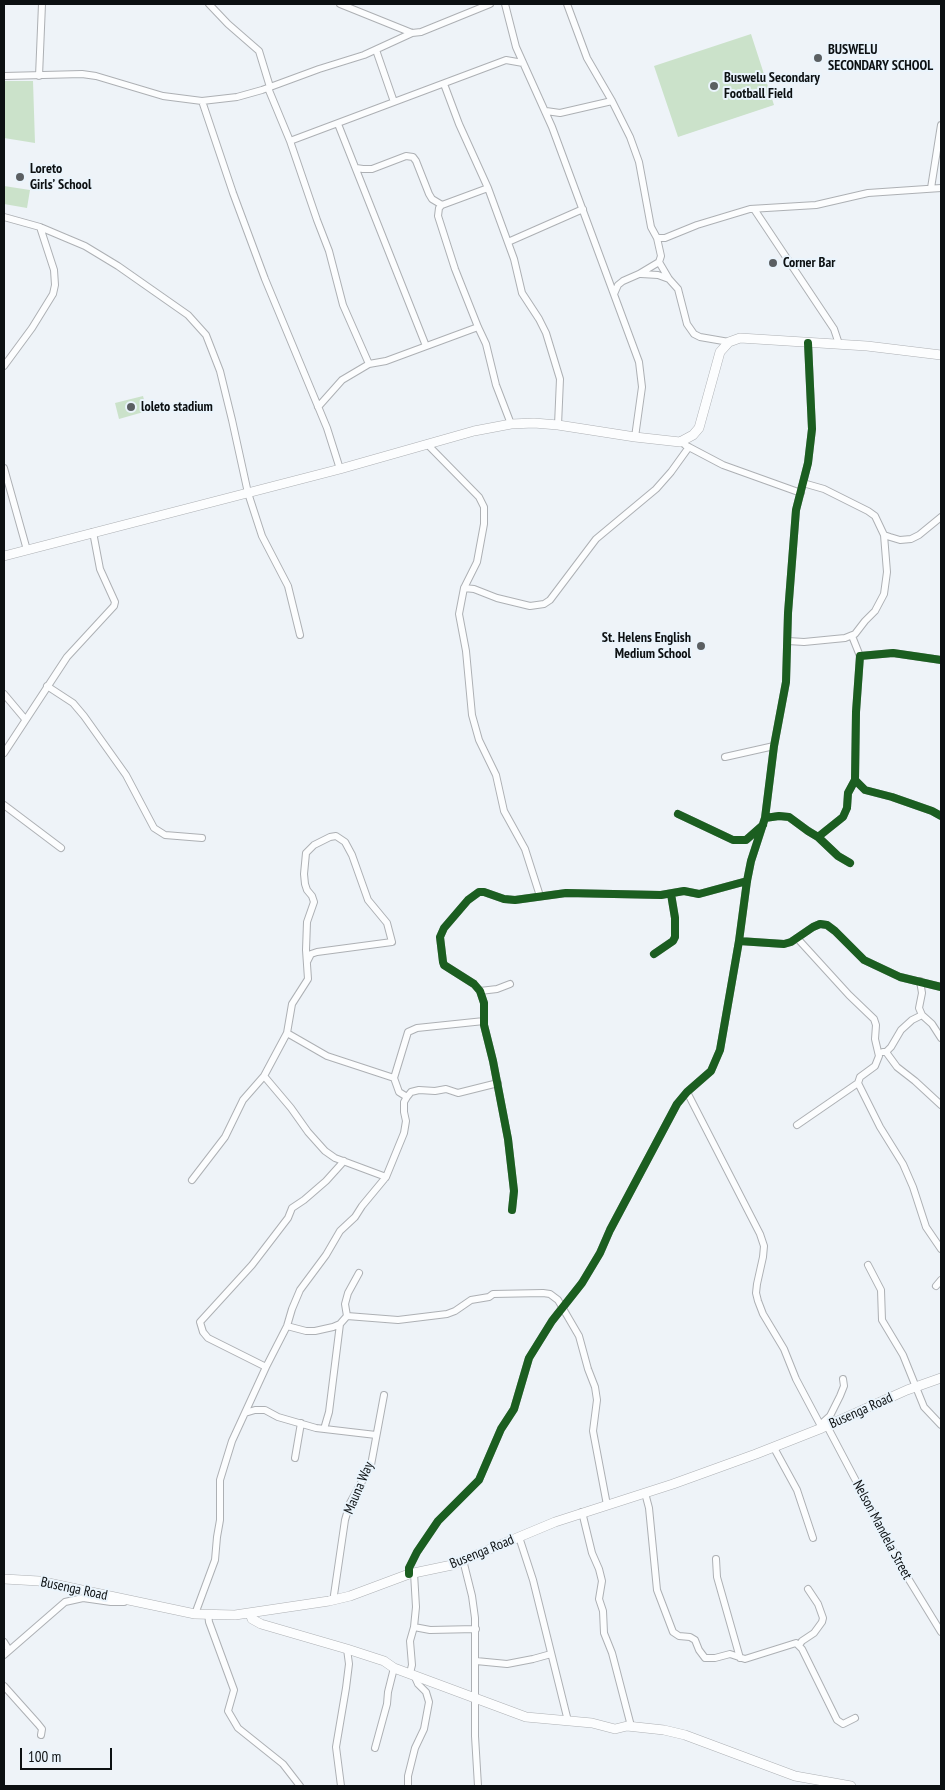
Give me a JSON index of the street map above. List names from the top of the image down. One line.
{"streets":{"street":["Busenga Road","Mauna Way","Nelson Mandela Street"]},"crossings":[["Busenga Road","Mauna Way"],["Busenga Road","Nelson Mandela Street"]],"places":["BUSWELU SECONDARY SCHOOL","Buswelu Secondary Football Field","Loreto Girls’ School","Corner Bar","loleto stadium","St. Helens English Medium School"],"scale_bar":"100 m"}
